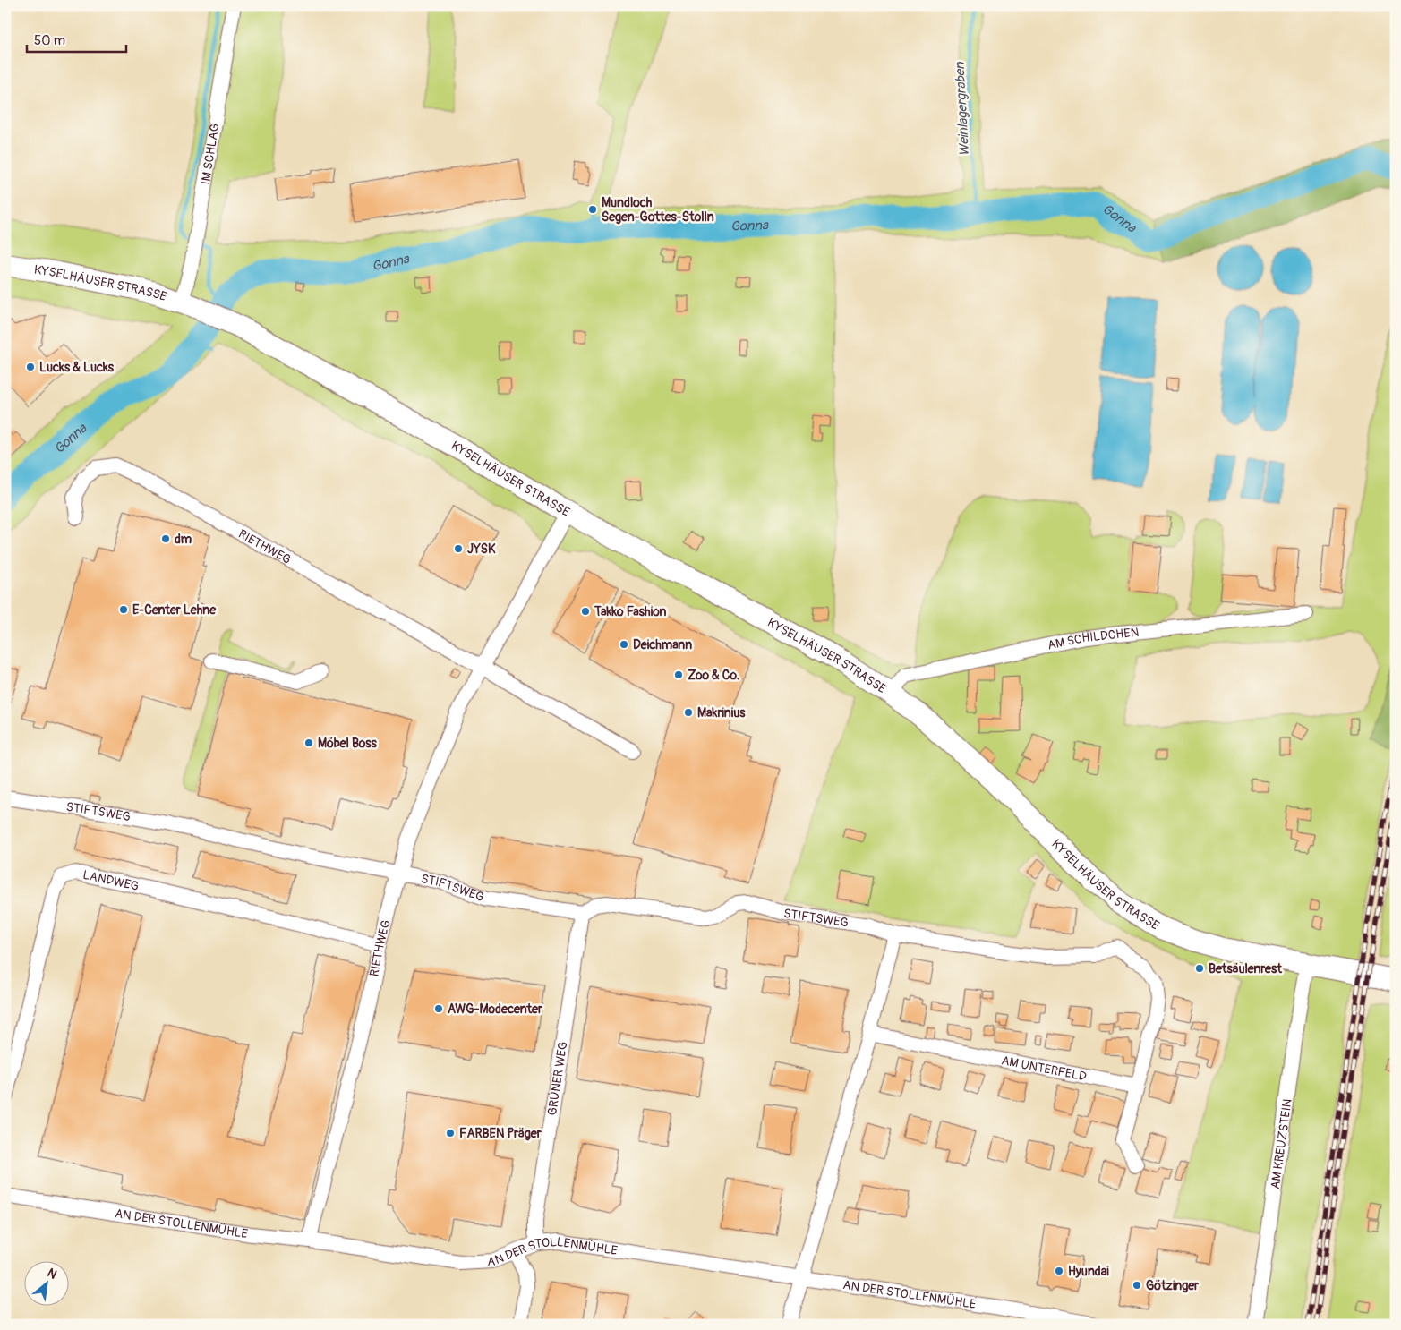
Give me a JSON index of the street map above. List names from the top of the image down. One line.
{"streets":{"main road":["KYSELHÄUSER STRASSE"],"street":["IM SCHLAG","RIETHWEG","AM SCHILDCHEN","STIFTSWEG","LANDWEG","AM UNTERFELD","GRÜNER WEG","AM KREUZSTEIN","AN DER STOLLENMÜHLE"]},"crossings":[["IM SCHLAG","KYSELHÄUSER STRASSE"],["KYSELHÄUSER STRASSE","RIETHWEG"],["KYSELHÄUSER STRASSE","AM SCHILDCHEN"],["KYSELHÄUSER STRASSE","AM KREUZSTEIN"],["RIETHWEG","STIFTSWEG"],["RIETHWEG","LANDWEG"],["RIETHWEG","AN DER STOLLENMÜHLE"],["STIFTSWEG","GRÜNER WEG"],["GRÜNER WEG","AN DER STOLLENMÜHLE"]],"water":["Weinlagergraben","Gonna"],"places":["Mundloch Segen-Gottes-Stolln","Lucks & Lucks","dm","JYSK","E-Center Lehne","Takko Fashion","Deichmann","Zoo & Co.","Makrinius","Möbel Boss","Betsäulenrest","AWG-Modecenter","FARBEN Präger","Hyundai","Götzinger"],"scale_bar":"50 m","north":"top right"}
